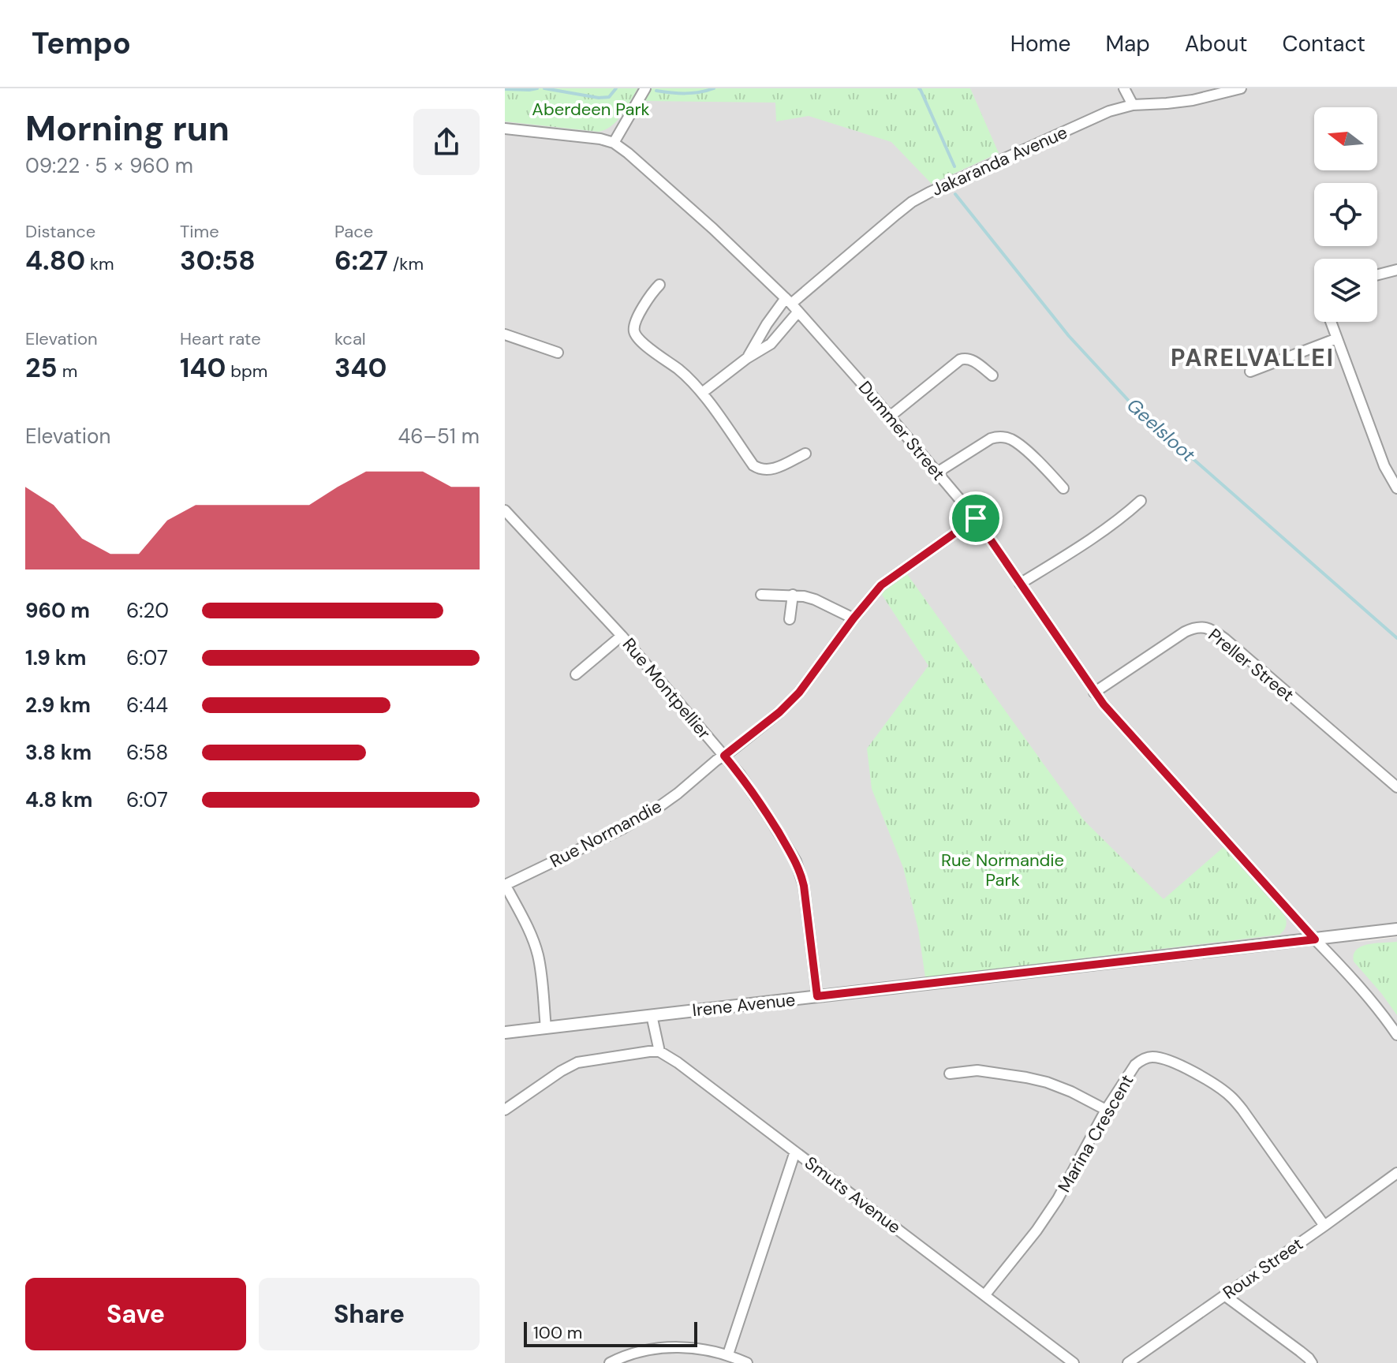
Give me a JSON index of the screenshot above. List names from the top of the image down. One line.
{"streets":{"street":["Jakaranda Avenue","Dummer Street","Preller Street","Rue Montpellier","Rue Normandie","Irene Avenue","Marina Crescent","Smuts Avenue","Roux Street"]},"crossings":[["Jakaranda Avenue","Dummer Street"],["Dummer Street","Preller Street"],["Dummer Street","Rue Normandie"],["Dummer Street","Irene Avenue"],["Rue Montpellier","Rue Normandie"],["Rue Montpellier","Irene Avenue"],["Marina Crescent","Smuts Avenue"],["Marina Crescent","Roux Street"]],"districts":["PARELVALLEI"],"water":["Geelsloot"],"parks":["Aberdeen Park","Rue Normandie Park"],"scale_bar":"100 m","north":"left","page":{"header":"Tempo","nav":["Home","Map","About","Contact"],"heading":["Morning run","09:22 · 5 × 960 m"],"stats":[["Distance","4.80 km"],["Time","30:58"],["Pace","6:27 /km"],["Elevation","25 m"],["Heart rate","140 bpm"],["kcal","340"]],"chart":["Elevation","46–51 m"],"list":[{"name":"960 m","note":"6:20"},{"name":"1.9 km","note":"6:07"},{"name":"2.9 km","note":"6:44"},{"name":"3.8 km","note":"6:58"},{"name":"4.8 km","note":"6:07"}],"buttons":["Save","Share"],"scale":"100 m"}}
